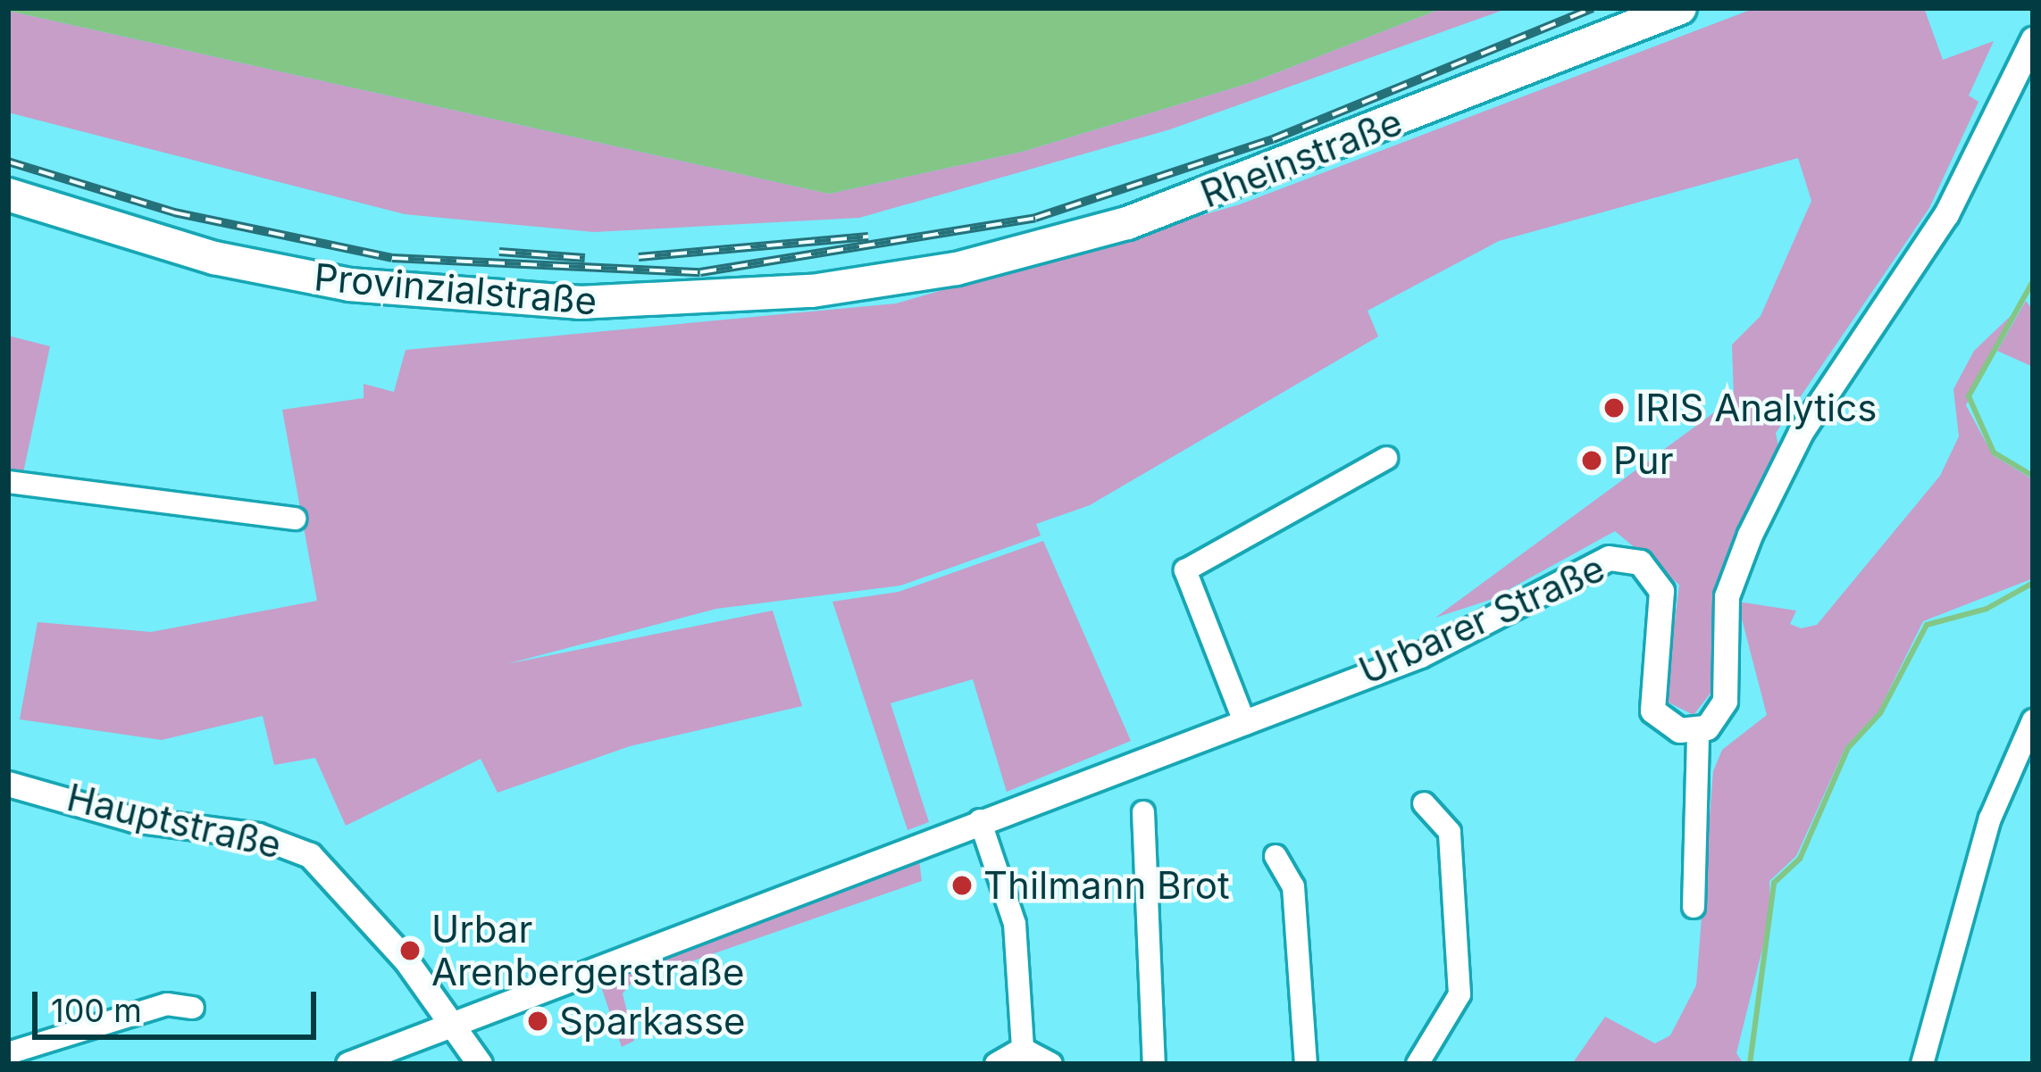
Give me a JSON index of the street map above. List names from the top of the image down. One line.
{"streets":{"main road":["Rheinstraße","Provinzialstraße"],"street":["Urbarer Straße","Hauptstraße"]},"crossings":[["Rheinstraße","Provinzialstraße"],["Urbarer Straße","Hauptstraße"]],"places":["IRIS Analytics","Pur","Thilmann Brot","Urbar Arenbergerstraße","Sparkasse"],"scale_bar":"100 m"}
